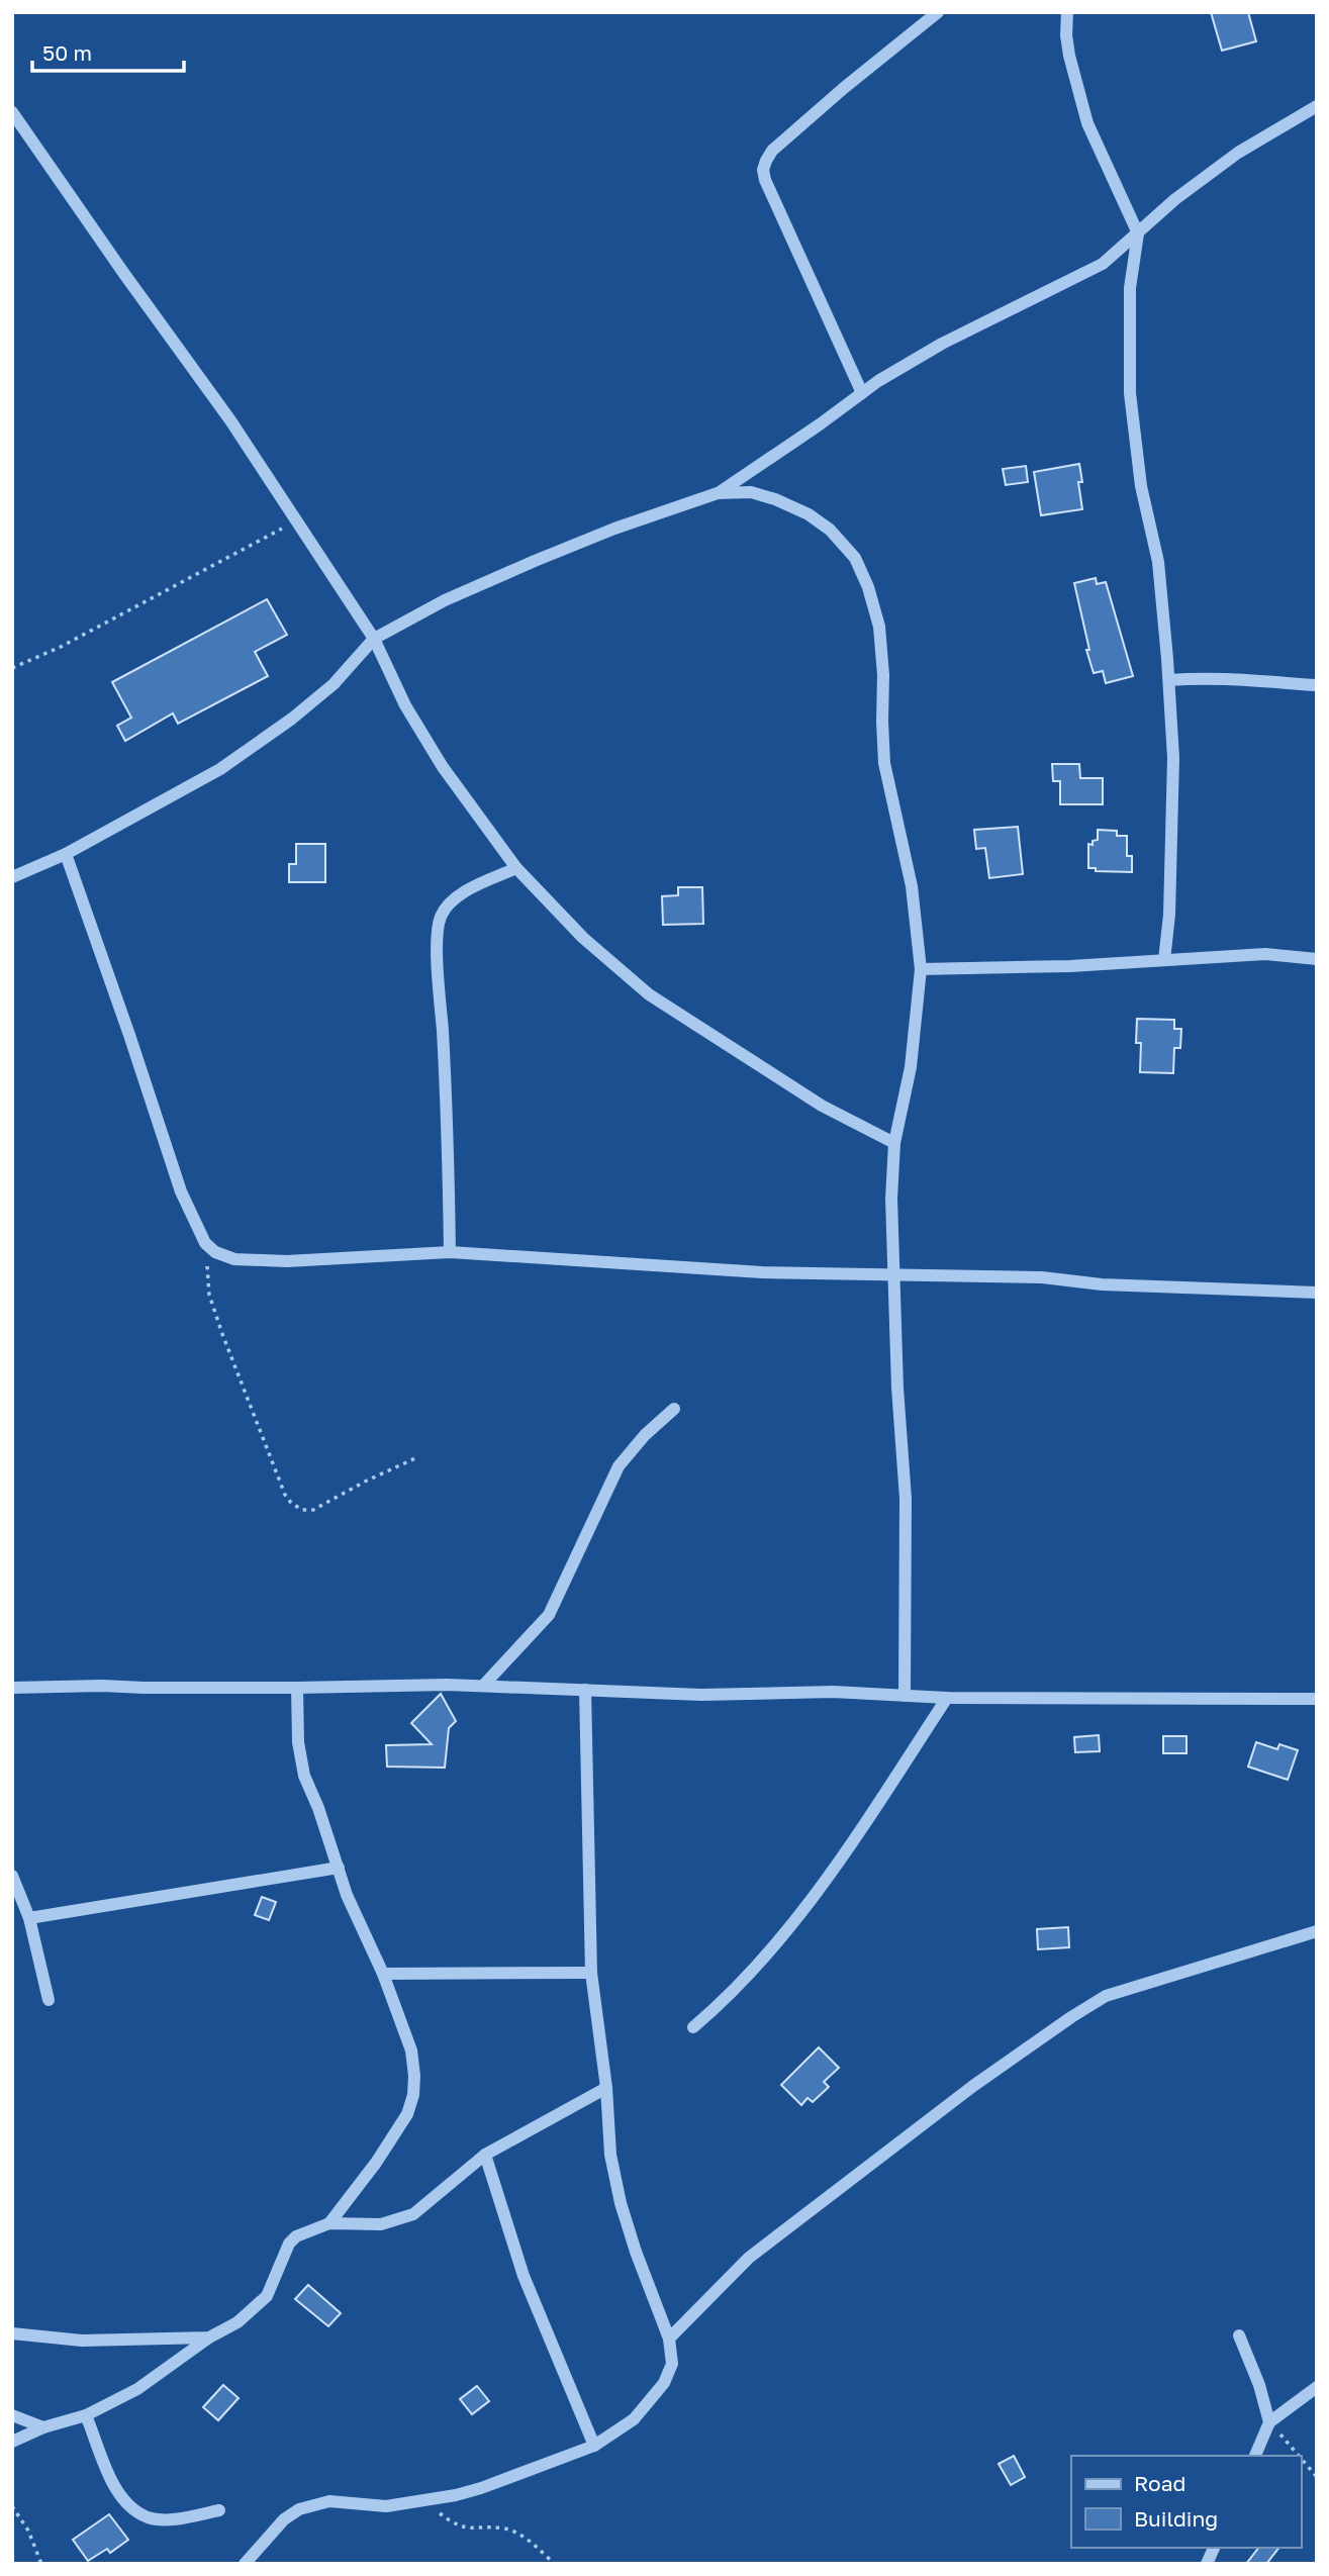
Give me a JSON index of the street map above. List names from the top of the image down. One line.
{"legend":["Road","Building"],"scale_bar":"50 m"}
